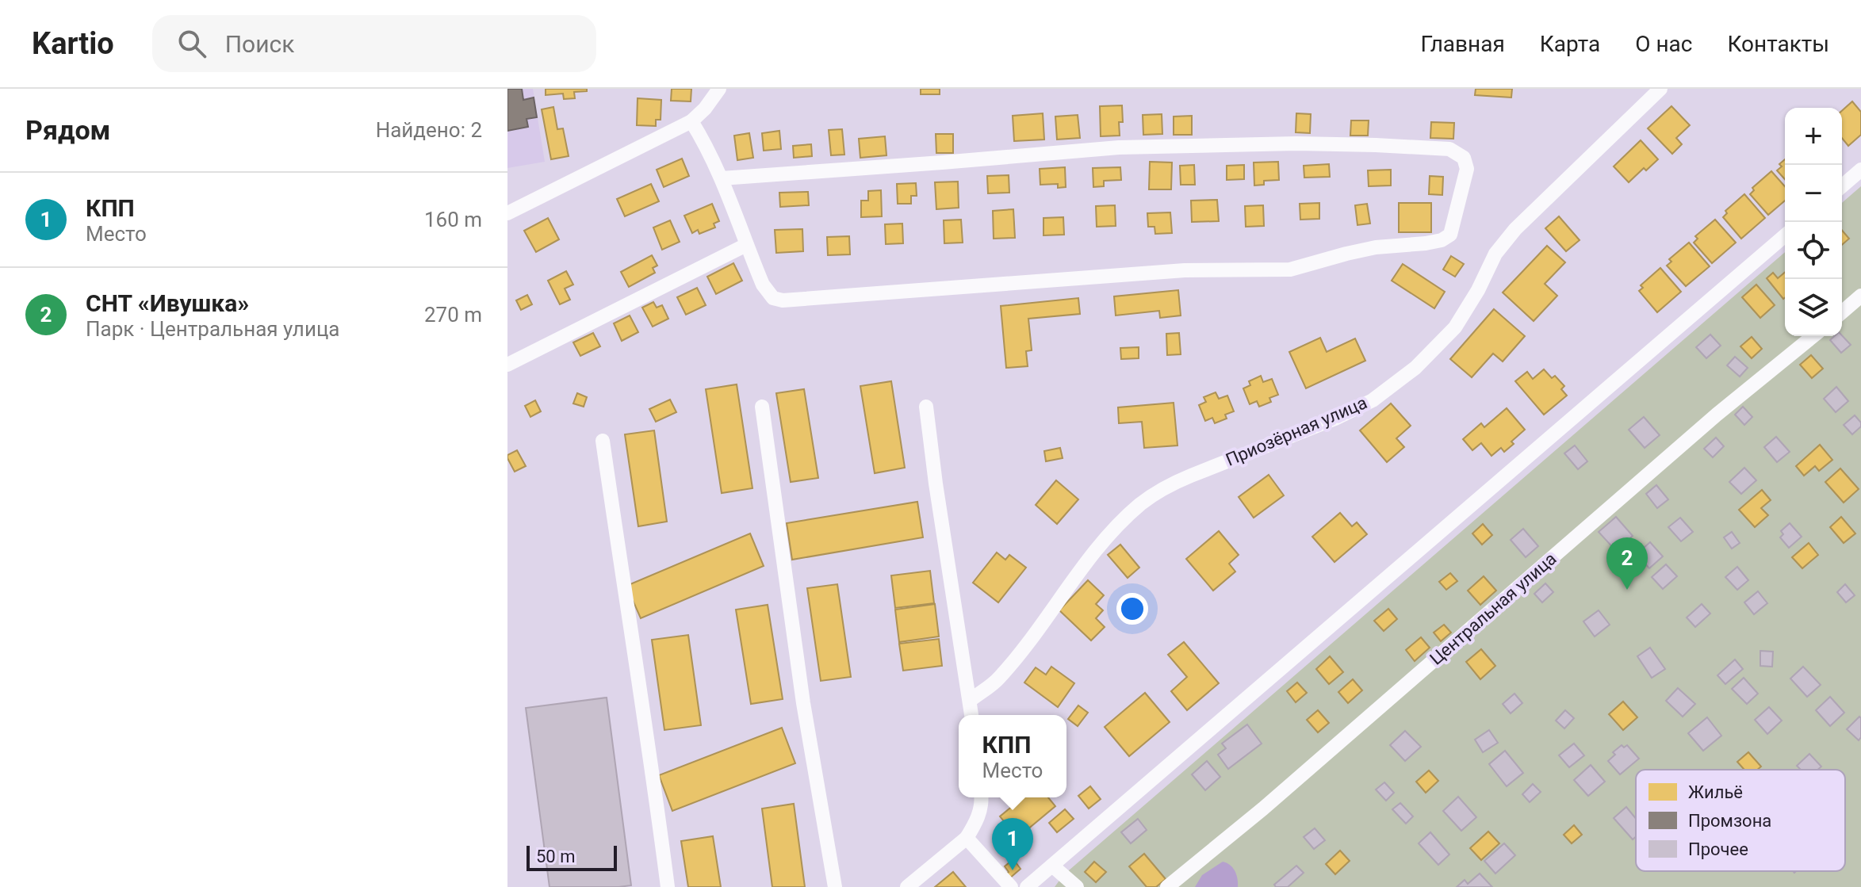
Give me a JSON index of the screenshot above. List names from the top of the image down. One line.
{"streets":{"street":["Приозёрная улица","Центральная улица"]},"legend":["Жильё","Промзона","Прочее"],"scale_bar":"50 m","page":{"header":"Kartio","search":"Поиск","nav":["Главная","Карта","О нас","Контакты"],"heading":["Рядом","Найдено: 2"],"map_buttons":["+","−"],"list":[{"mark":"1","name":"КПП","note":"Место","value":"160 m"},{"mark":"2","name":"СНТ «Ивушка»","note":"Парк · Центральная улица","value":"270 m"}],"pins":["2","1"],"popup":["КПП","Место"],"scale":"50 m"}}
